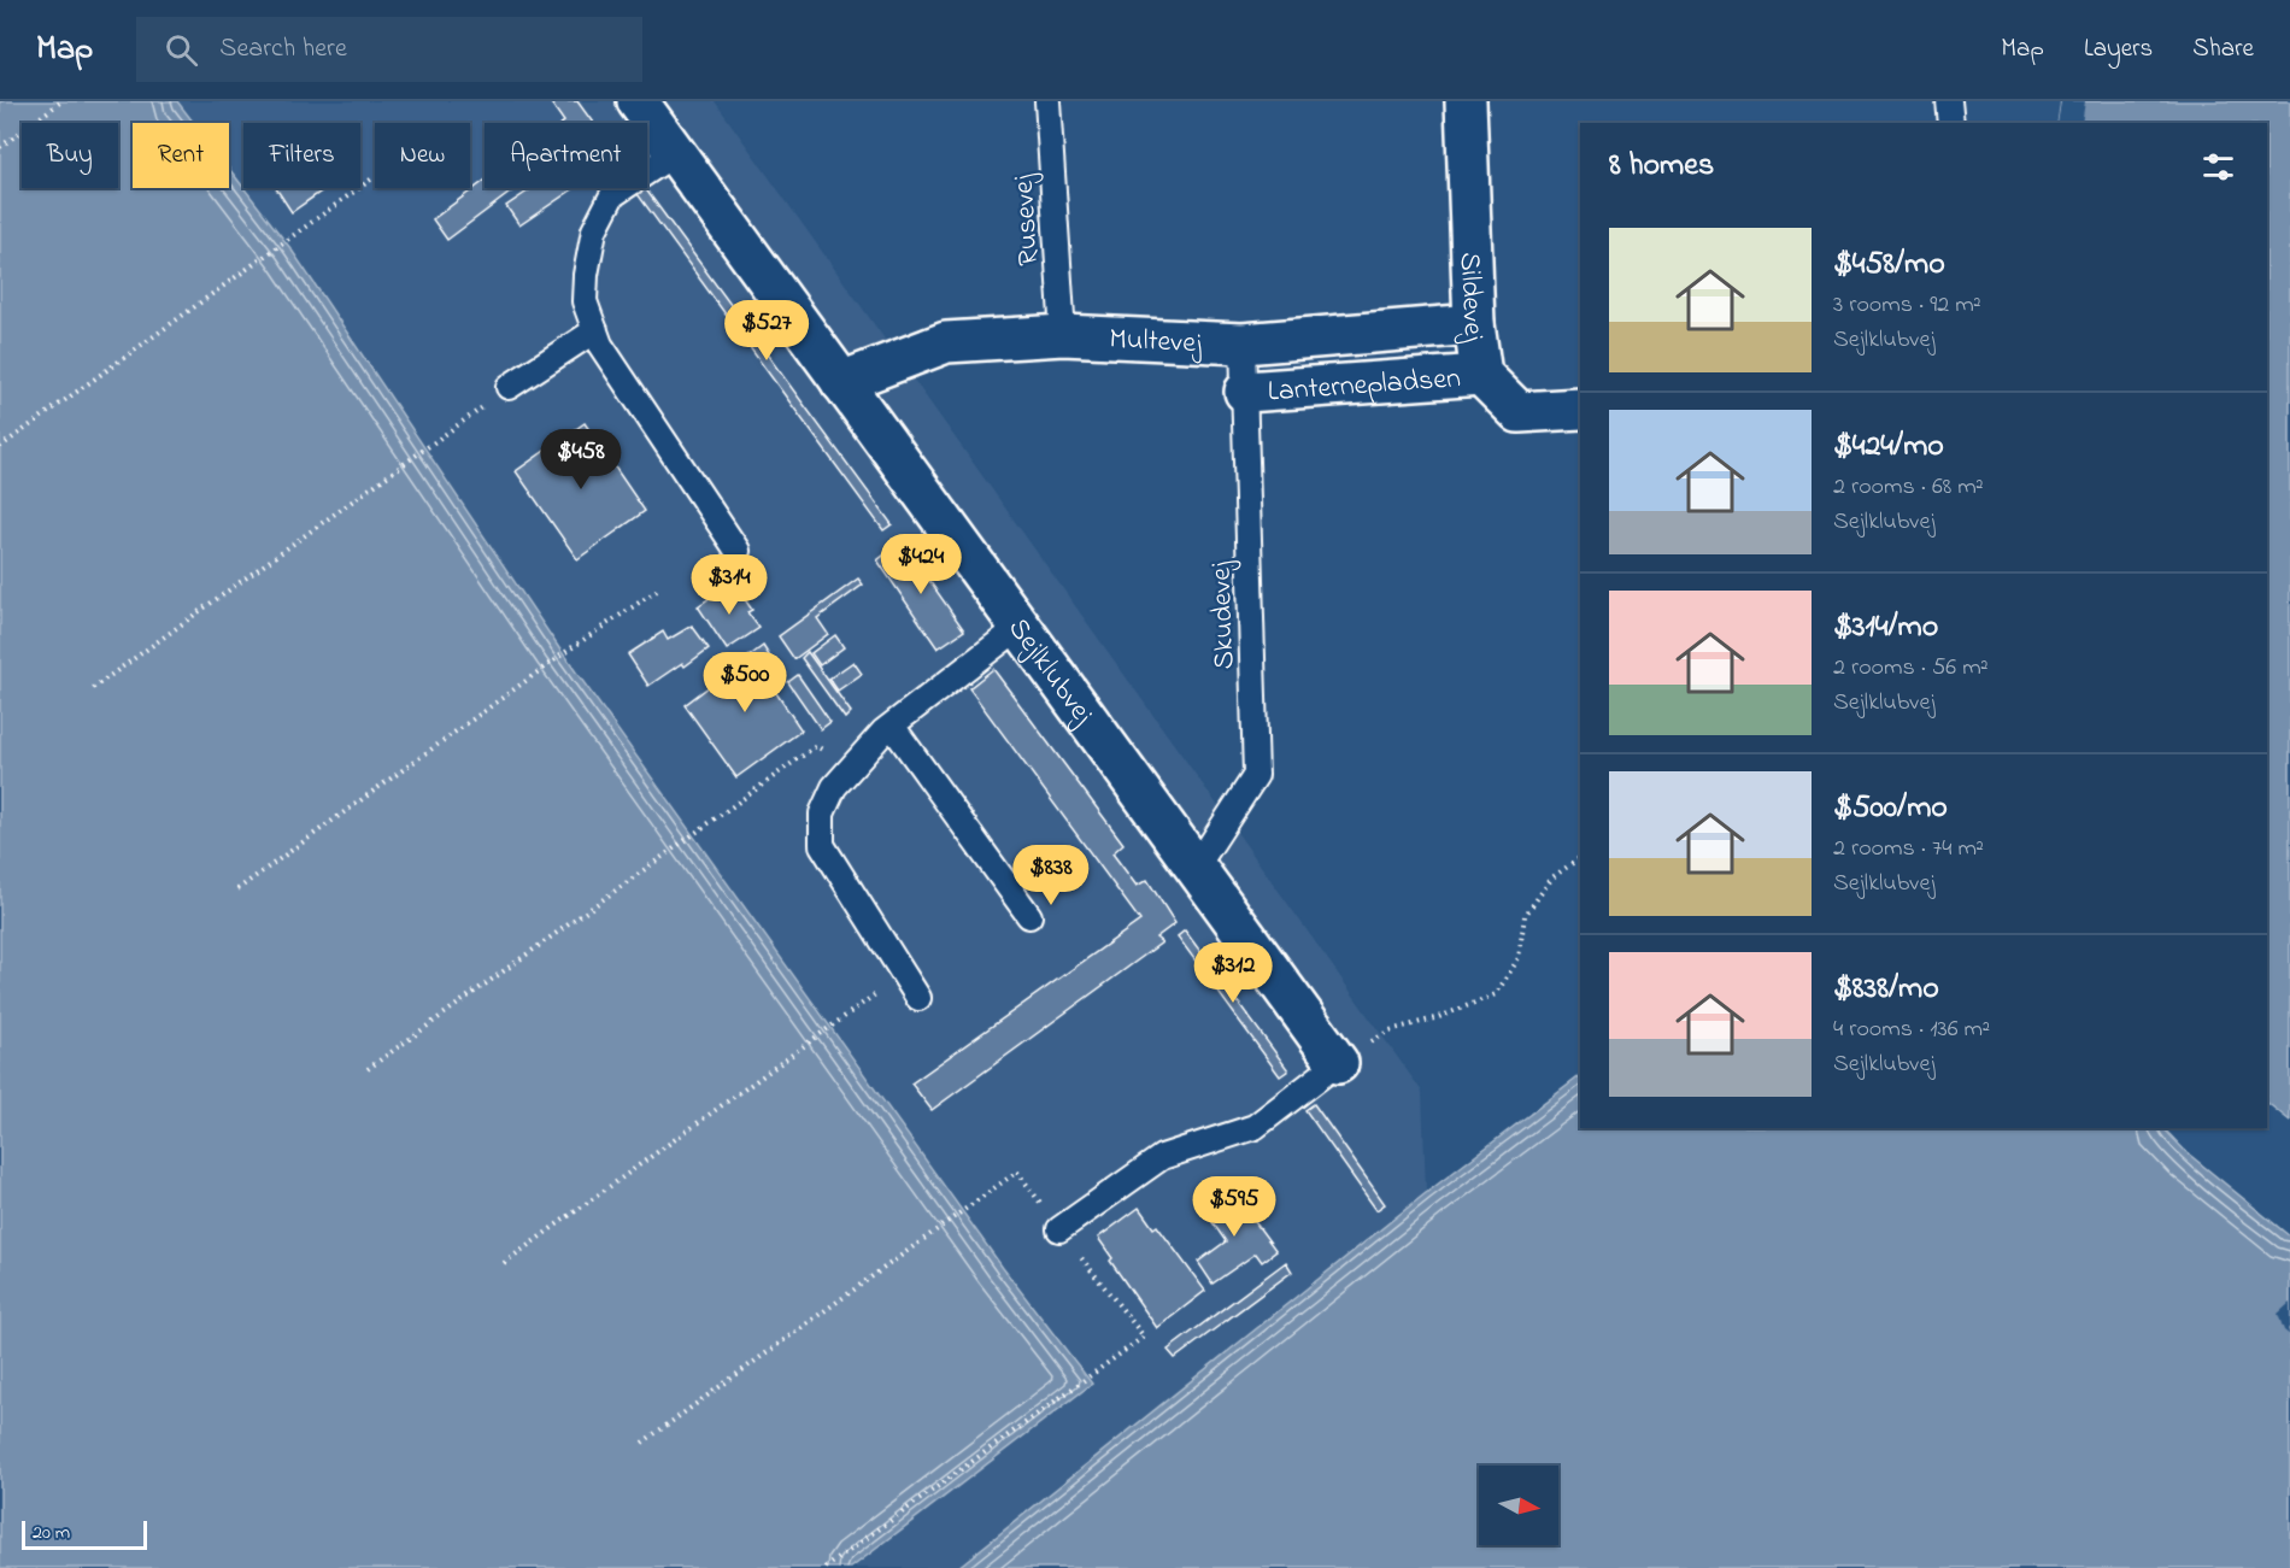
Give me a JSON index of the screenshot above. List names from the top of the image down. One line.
{"streets":{"street":["Sildevej","Multevej","Lanternepladsen","Sejlklubvej"],"lane":["Rusevej","Skudevej"]},"crossings":[["Rusevej","Multevej"],["Sildevej","Multevej"],["Sildevej","Lanternepladsen"],["Multevej","Skudevej"],["Multevej","Sejlklubvej"],["Lanternepladsen","Skudevej"],["Skudevej","Sejlklubvej"]],"scale_bar":"20 m","north":"right","page":{"header":"Map","search":"Search here","nav":["Map","Layers","Share"],"chip":["Buy","Rent","Filters","New","Apartment"],"heading":"8 homes","list":[{"name":"$458/mo","note":"3 rooms · 92 m² · Sejlklubvej"},{"name":"$424/mo","note":"2 rooms · 68 m² · Sejlklubvej"},{"name":"$314/mo","note":"2 rooms · 56 m² · Sejlklubvej"},{"name":"$500/mo","note":"2 rooms · 74 m² · Sejlklubvej"},{"name":"$838/mo","note":"4 rooms · 136 m² · Sejlklubvej"}],"price":["$527","$458","$424","$314","$500","$838","$312","$595"],"scale":"20 m"}}
